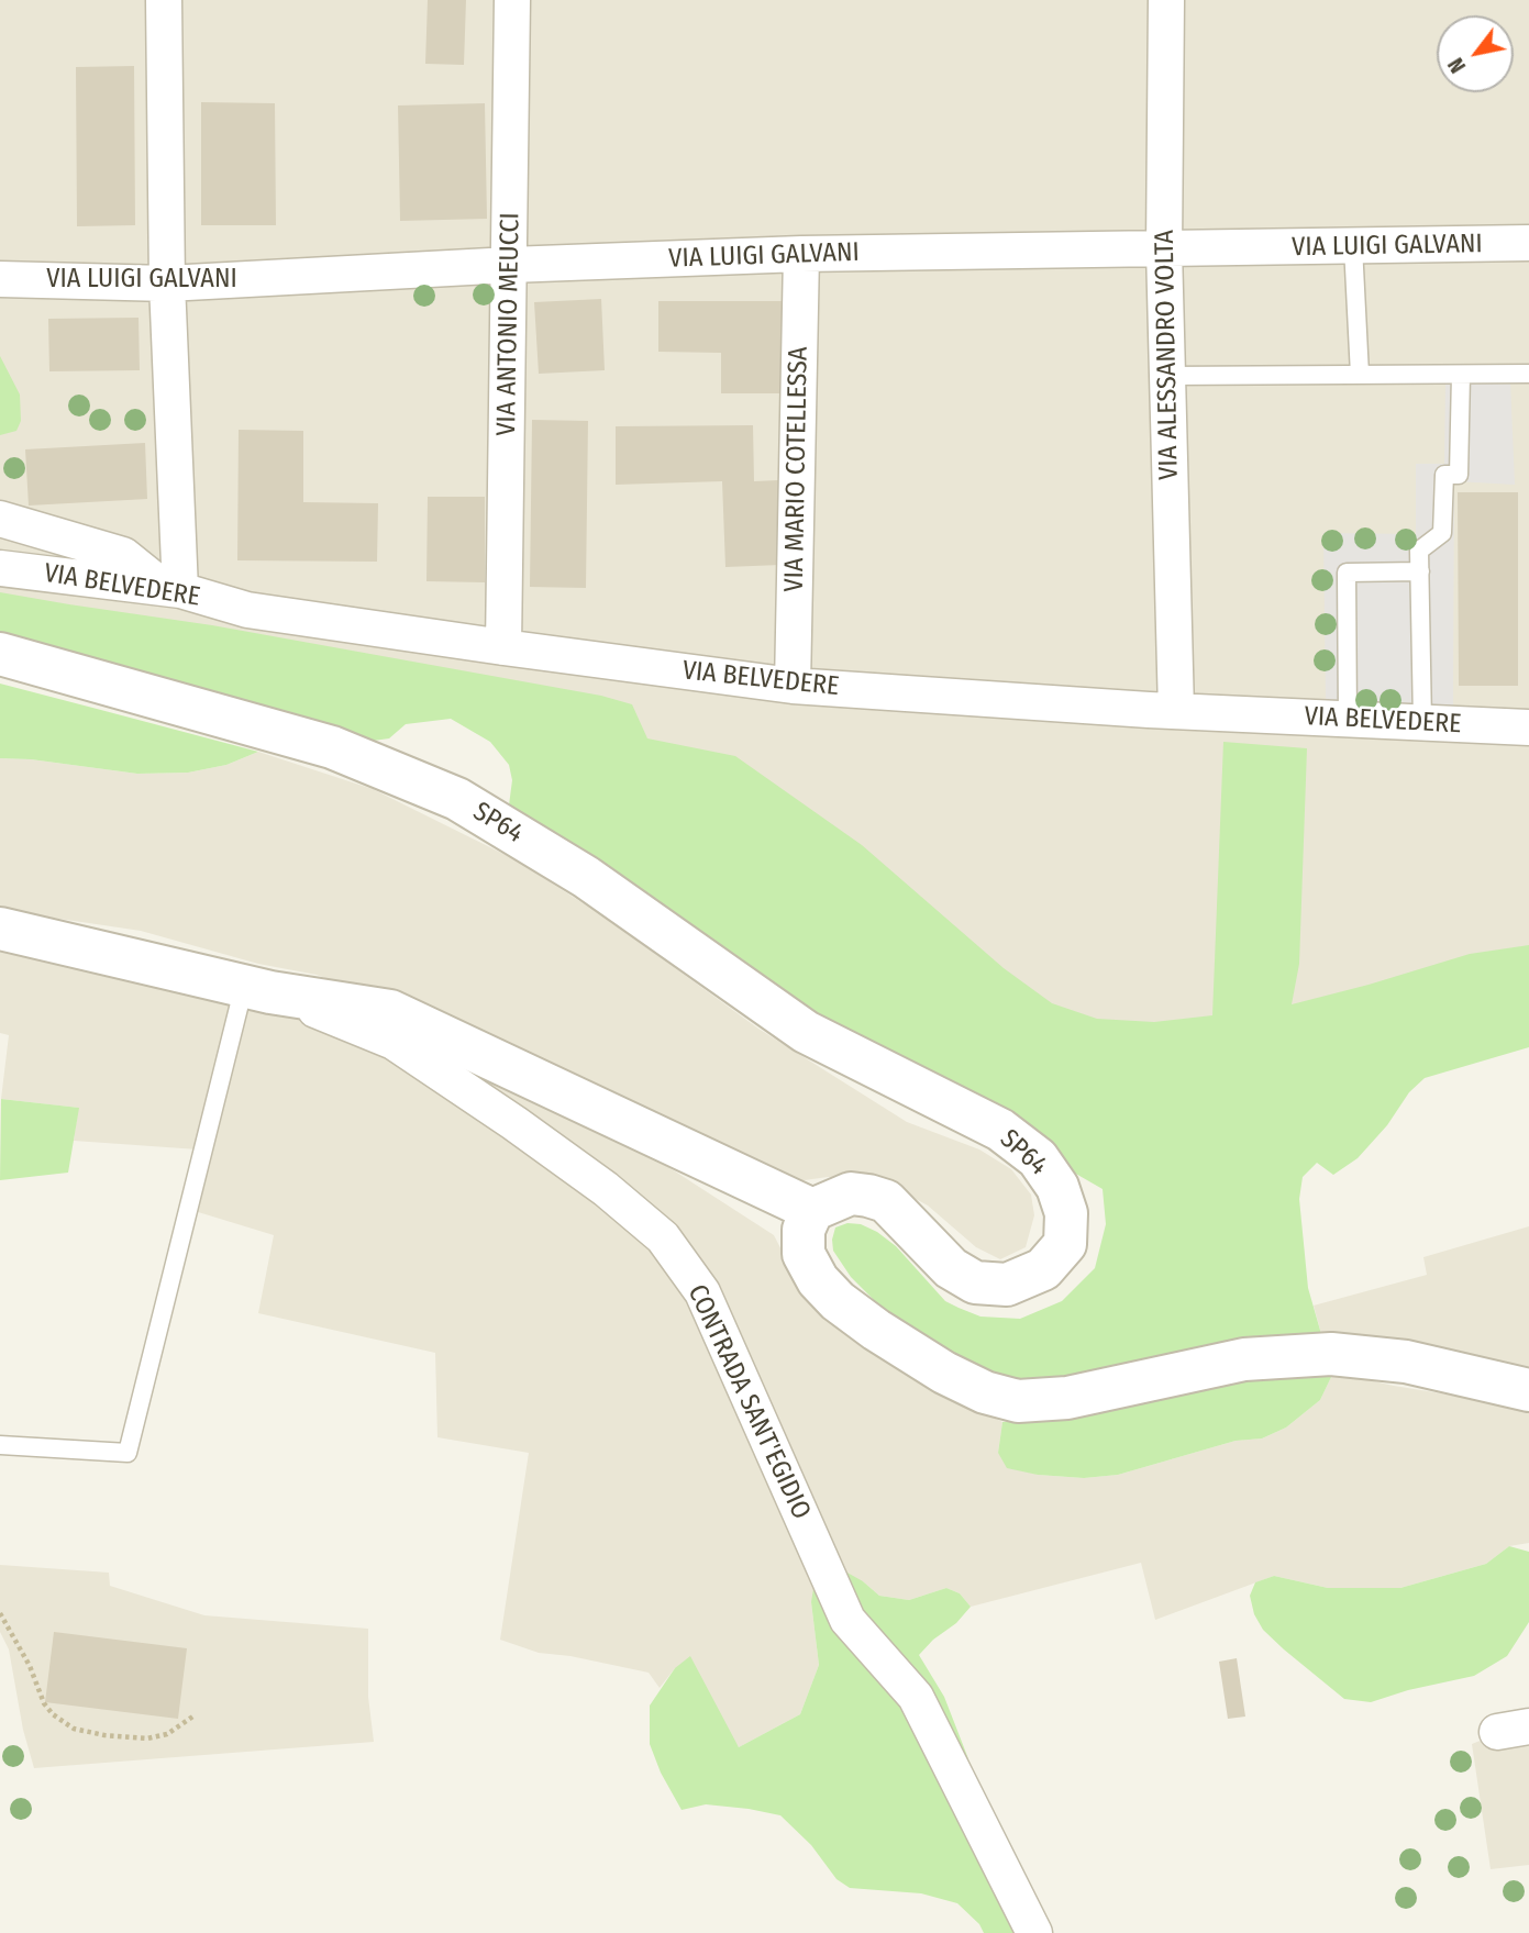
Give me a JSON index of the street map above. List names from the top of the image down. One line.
{"streets":{"street":["VIA LUIGI GALVANI","VIA ANTONIO MEUCCI","VIA ALESSANDRO VOLTA","VIA MARIO COTELLESSA","VIA BELVEDERE","SP64","CONTRADA SANT'EGIDIO"]},"crossings":[["VIA LUIGI GALVANI","VIA ANTONIO MEUCCI"],["VIA LUIGI GALVANI","VIA ALESSANDRO VOLTA"],["VIA LUIGI GALVANI","VIA MARIO COTELLESSA"],["VIA ANTONIO MEUCCI","VIA BELVEDERE"],["VIA ALESSANDRO VOLTA","VIA BELVEDERE"],["VIA MARIO COTELLESSA","VIA BELVEDERE"],["SP64","CONTRADA SANT'EGIDIO"]],"north":"bottom left"}
